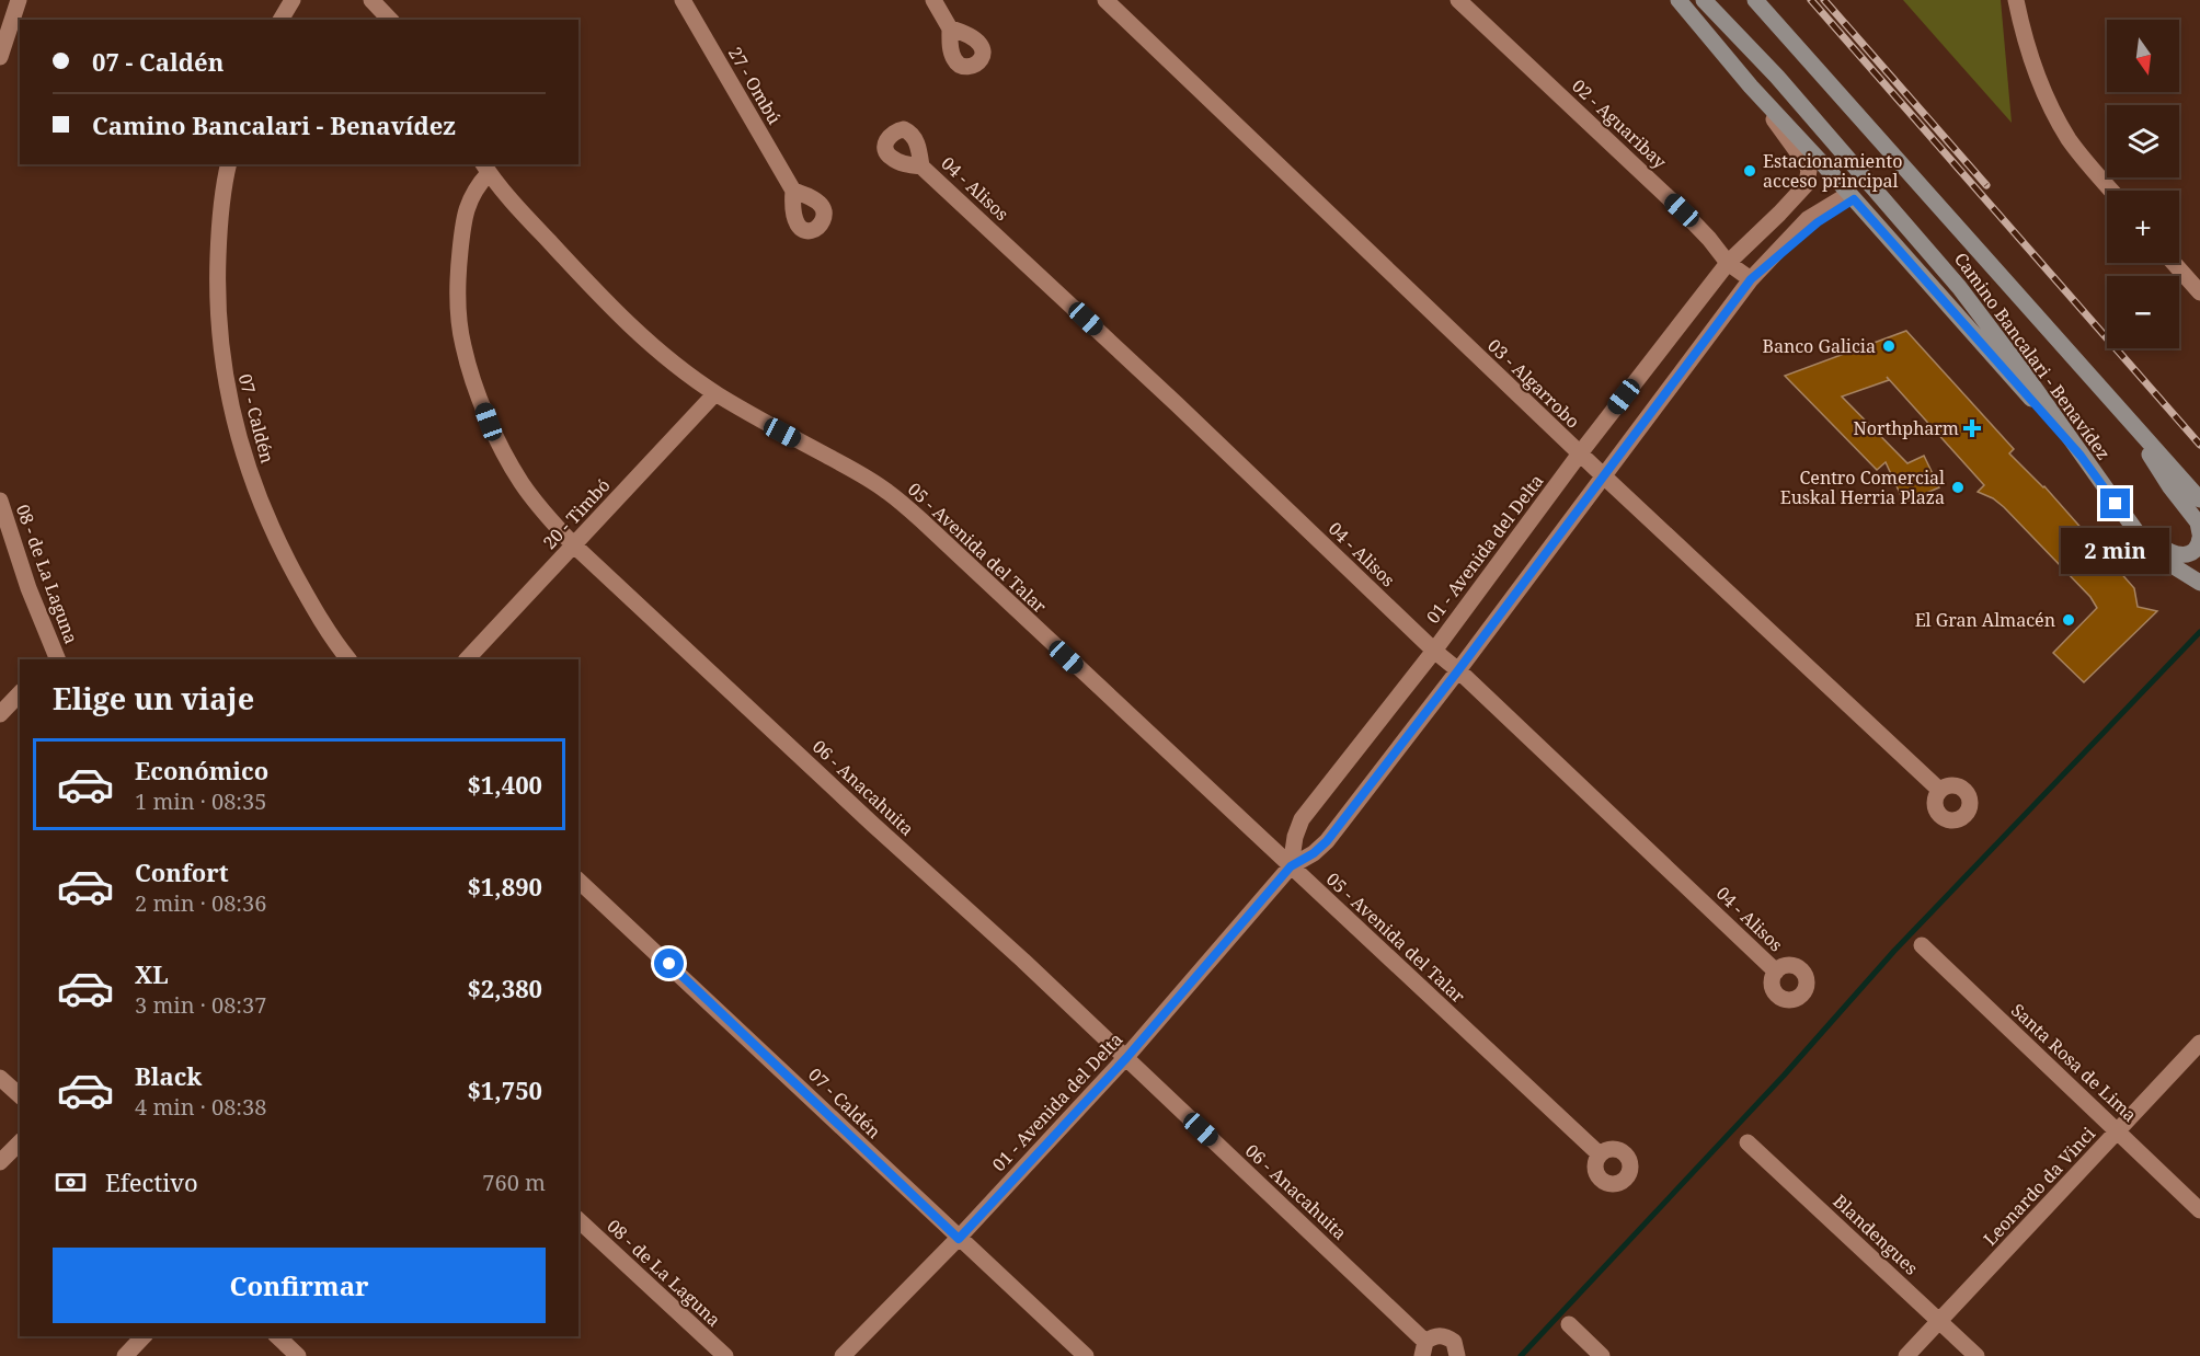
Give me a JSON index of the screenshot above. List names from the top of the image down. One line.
{"streets":{"main road":["Camino Bancalari - Benavídez"],"street":["27 - Ombú","02 - Aguaribay","04 - Alisos","03 - Algarrobo","07 - Caldén","20 - Timbó","05 - Avenida del Talar","01 - Avenida del Delta","08 - de La Laguna","06 - Anacahuita","Santa Rosa de Lima","Leonardo da Vinci","Blandengues"]},"crossings":[["02 - Aguaribay","01 - Avenida del Delta"],["04 - Alisos","01 - Avenida del Delta"],["03 - Algarrobo","01 - Avenida del Delta"],["07 - Caldén","01 - Avenida del Delta"],["20 - Timbó","05 - Avenida del Talar"],["20 - Timbó","06 - Anacahuita"],["05 - Avenida del Talar","01 - Avenida del Delta"],["05 - Avenida del Talar","06 - Anacahuita"],["01 - Avenida del Delta","06 - Anacahuita"],["Santa Rosa de Lima","Leonardo da Vinci"],["Leonardo da Vinci","Blandengues"]],"places":{"other":["Estacionamiento acceso principal","Banco Galicia","Centro Comercial Euskal Herria Plaza","El Gran Almacén"],"health":["Northpharm"]},"north":"bottom","page":{"map_buttons":["+","−"],"banner":["07 - Caldén","Camino Bancalari - Benavídez"],"bubble":"2 min","heading":"Elige un viaje","list":[{"name":"Económico","note":"1 min · 08:35","value":"$1,400"},{"name":"Confort","note":"2 min · 08:36","value":"$1,890"},{"name":"XL","note":"3 min · 08:37","value":"$2,380"},{"name":"Black","note":"4 min · 08:38","value":"$1,750"}],"pay":["Efectivo","760 m"],"buttons":"Confirmar"}}
